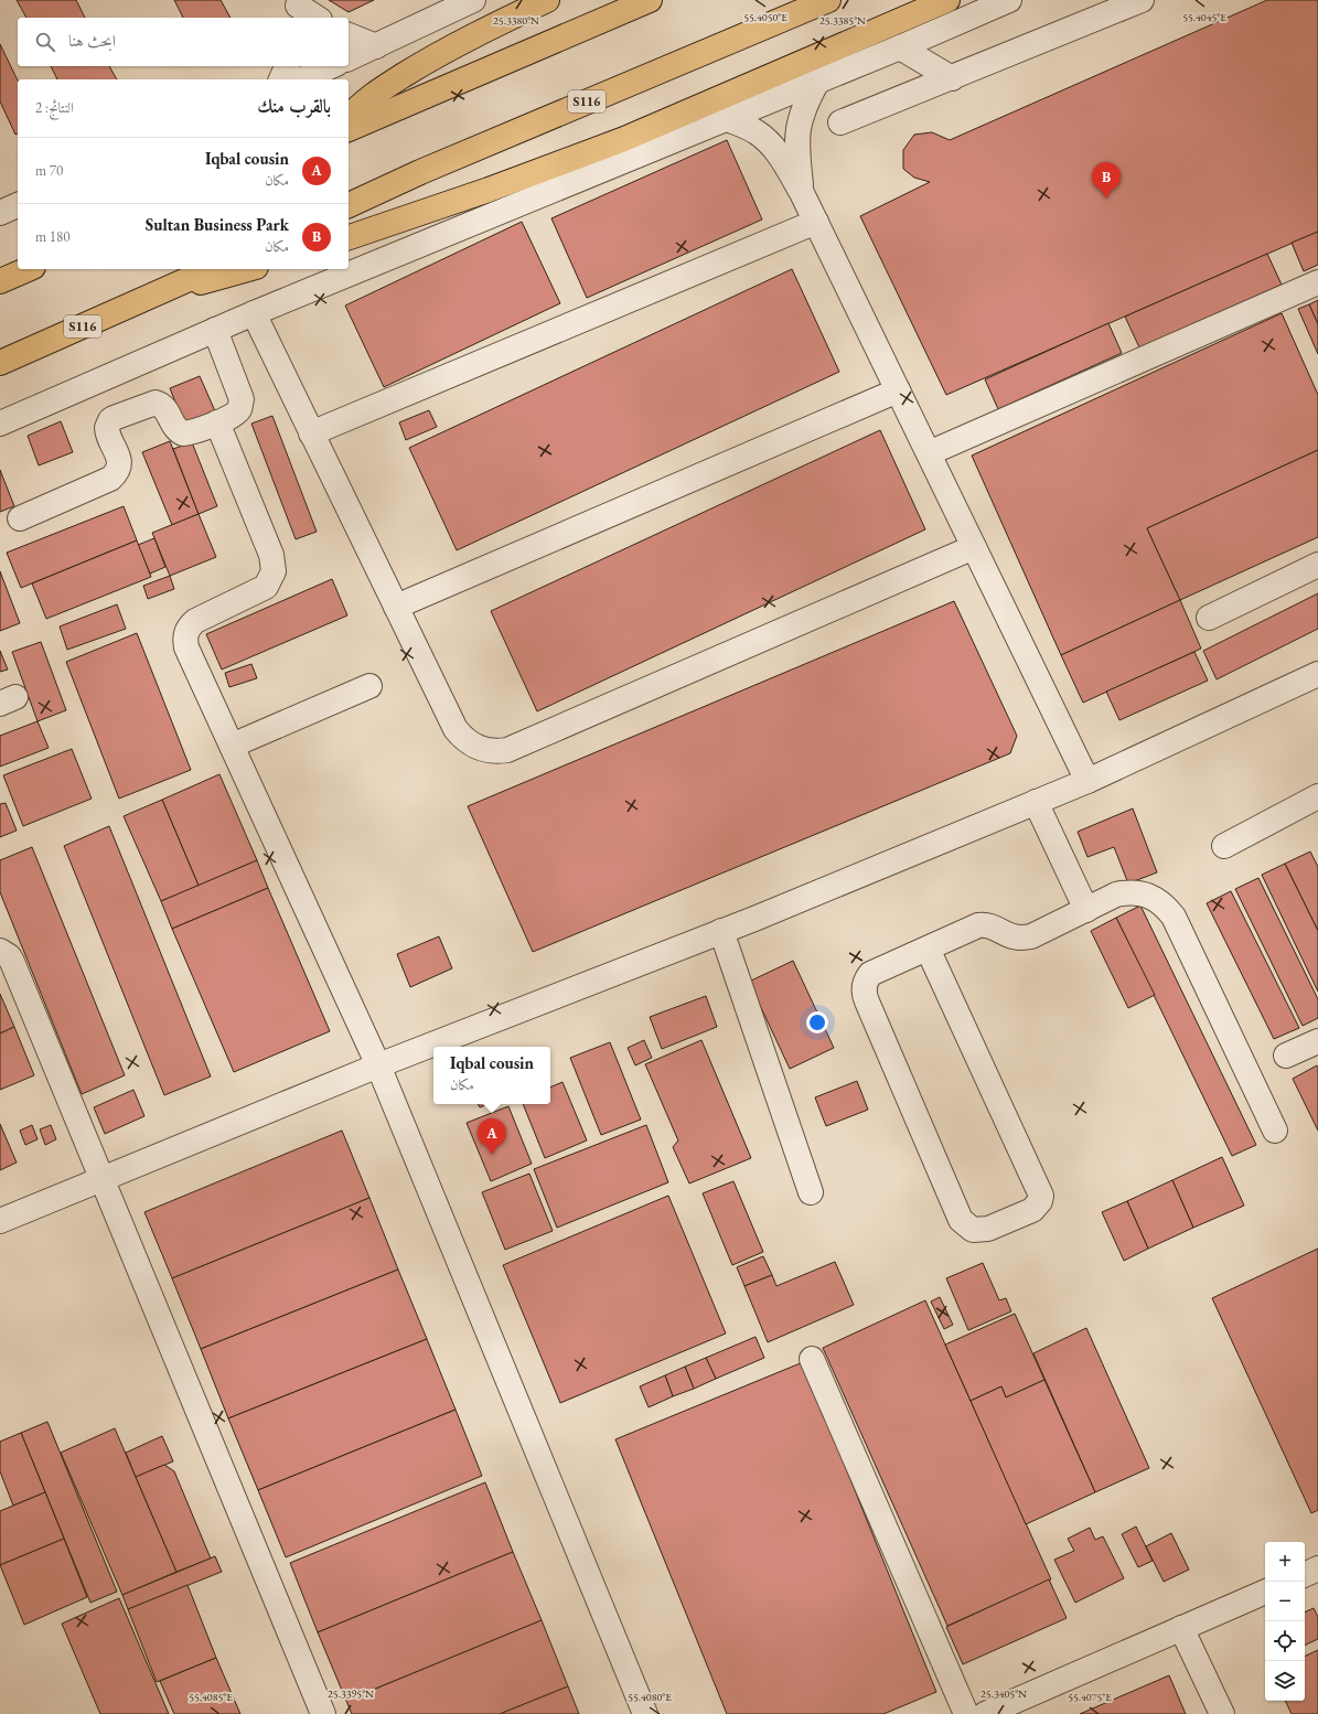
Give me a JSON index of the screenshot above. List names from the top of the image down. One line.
{"streets":{"highway":["S116"]},"page":{"search":"ابحث هنا","heading":["بالقرب منك","النتائج: 2"],"list":[{"mark":"A","name":"Iqbal cousin","note":"مكان","value":"70 m"},{"mark":"B","name":"Sultan Business Park","note":"مكان","value":"180 m"}],"pins":["B","A"],"popup":["Iqbal cousin","مكان"],"map_buttons":["+","−"]},"coordinates":["55.4050°E","55.4045°E","25.3380°N","25.3385°N","25.3395°N","25.3405°N","55.4085°E","55.4080°E","55.4075°E"]}
